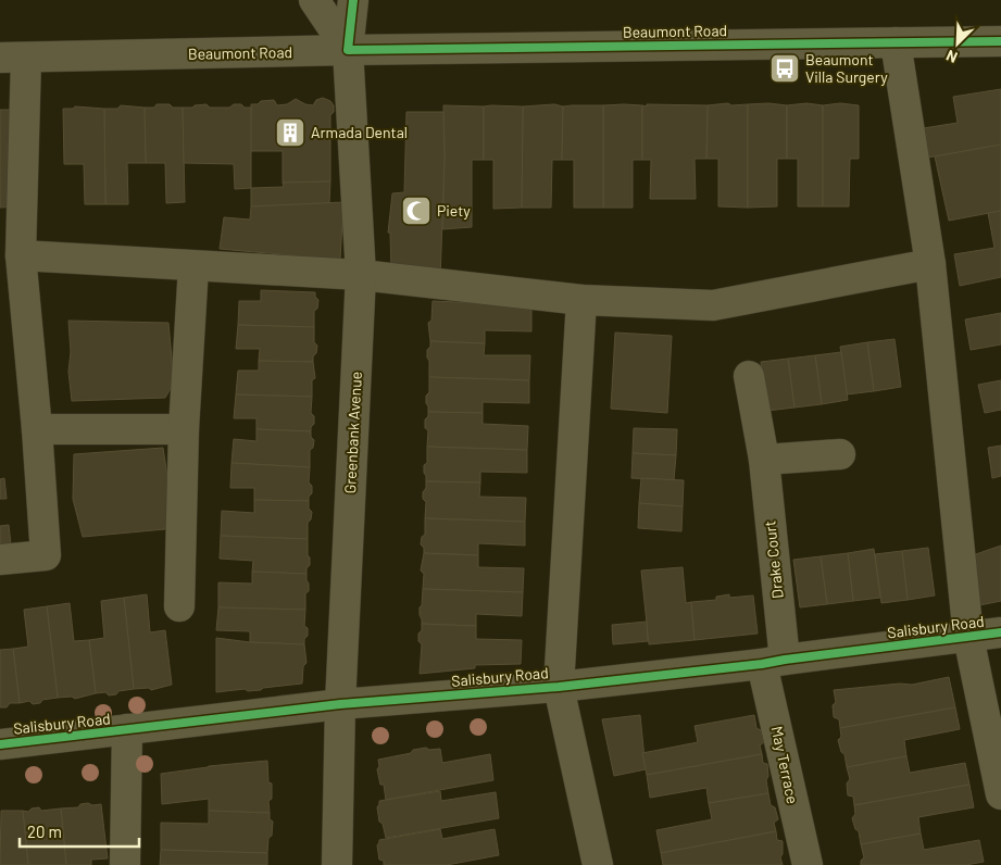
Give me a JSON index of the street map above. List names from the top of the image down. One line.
{"streets":{"street":["Beaumont Road","Greenbank Avenue","Drake Court","Salisbury Road","May Terrace"]},"crossings":[["Beaumont Road","Greenbank Avenue"],["Greenbank Avenue","Salisbury Road"],["Drake Court","Salisbury Road"],["Drake Court","May Terrace"],["Salisbury Road","May Terrace"]],"places":{"bus stop":["Beaumont Villa Surgery"],"building":["Armada Dental"],"mosque":["Piety"]},"scale_bar":"20 m","north":"bottom left"}
